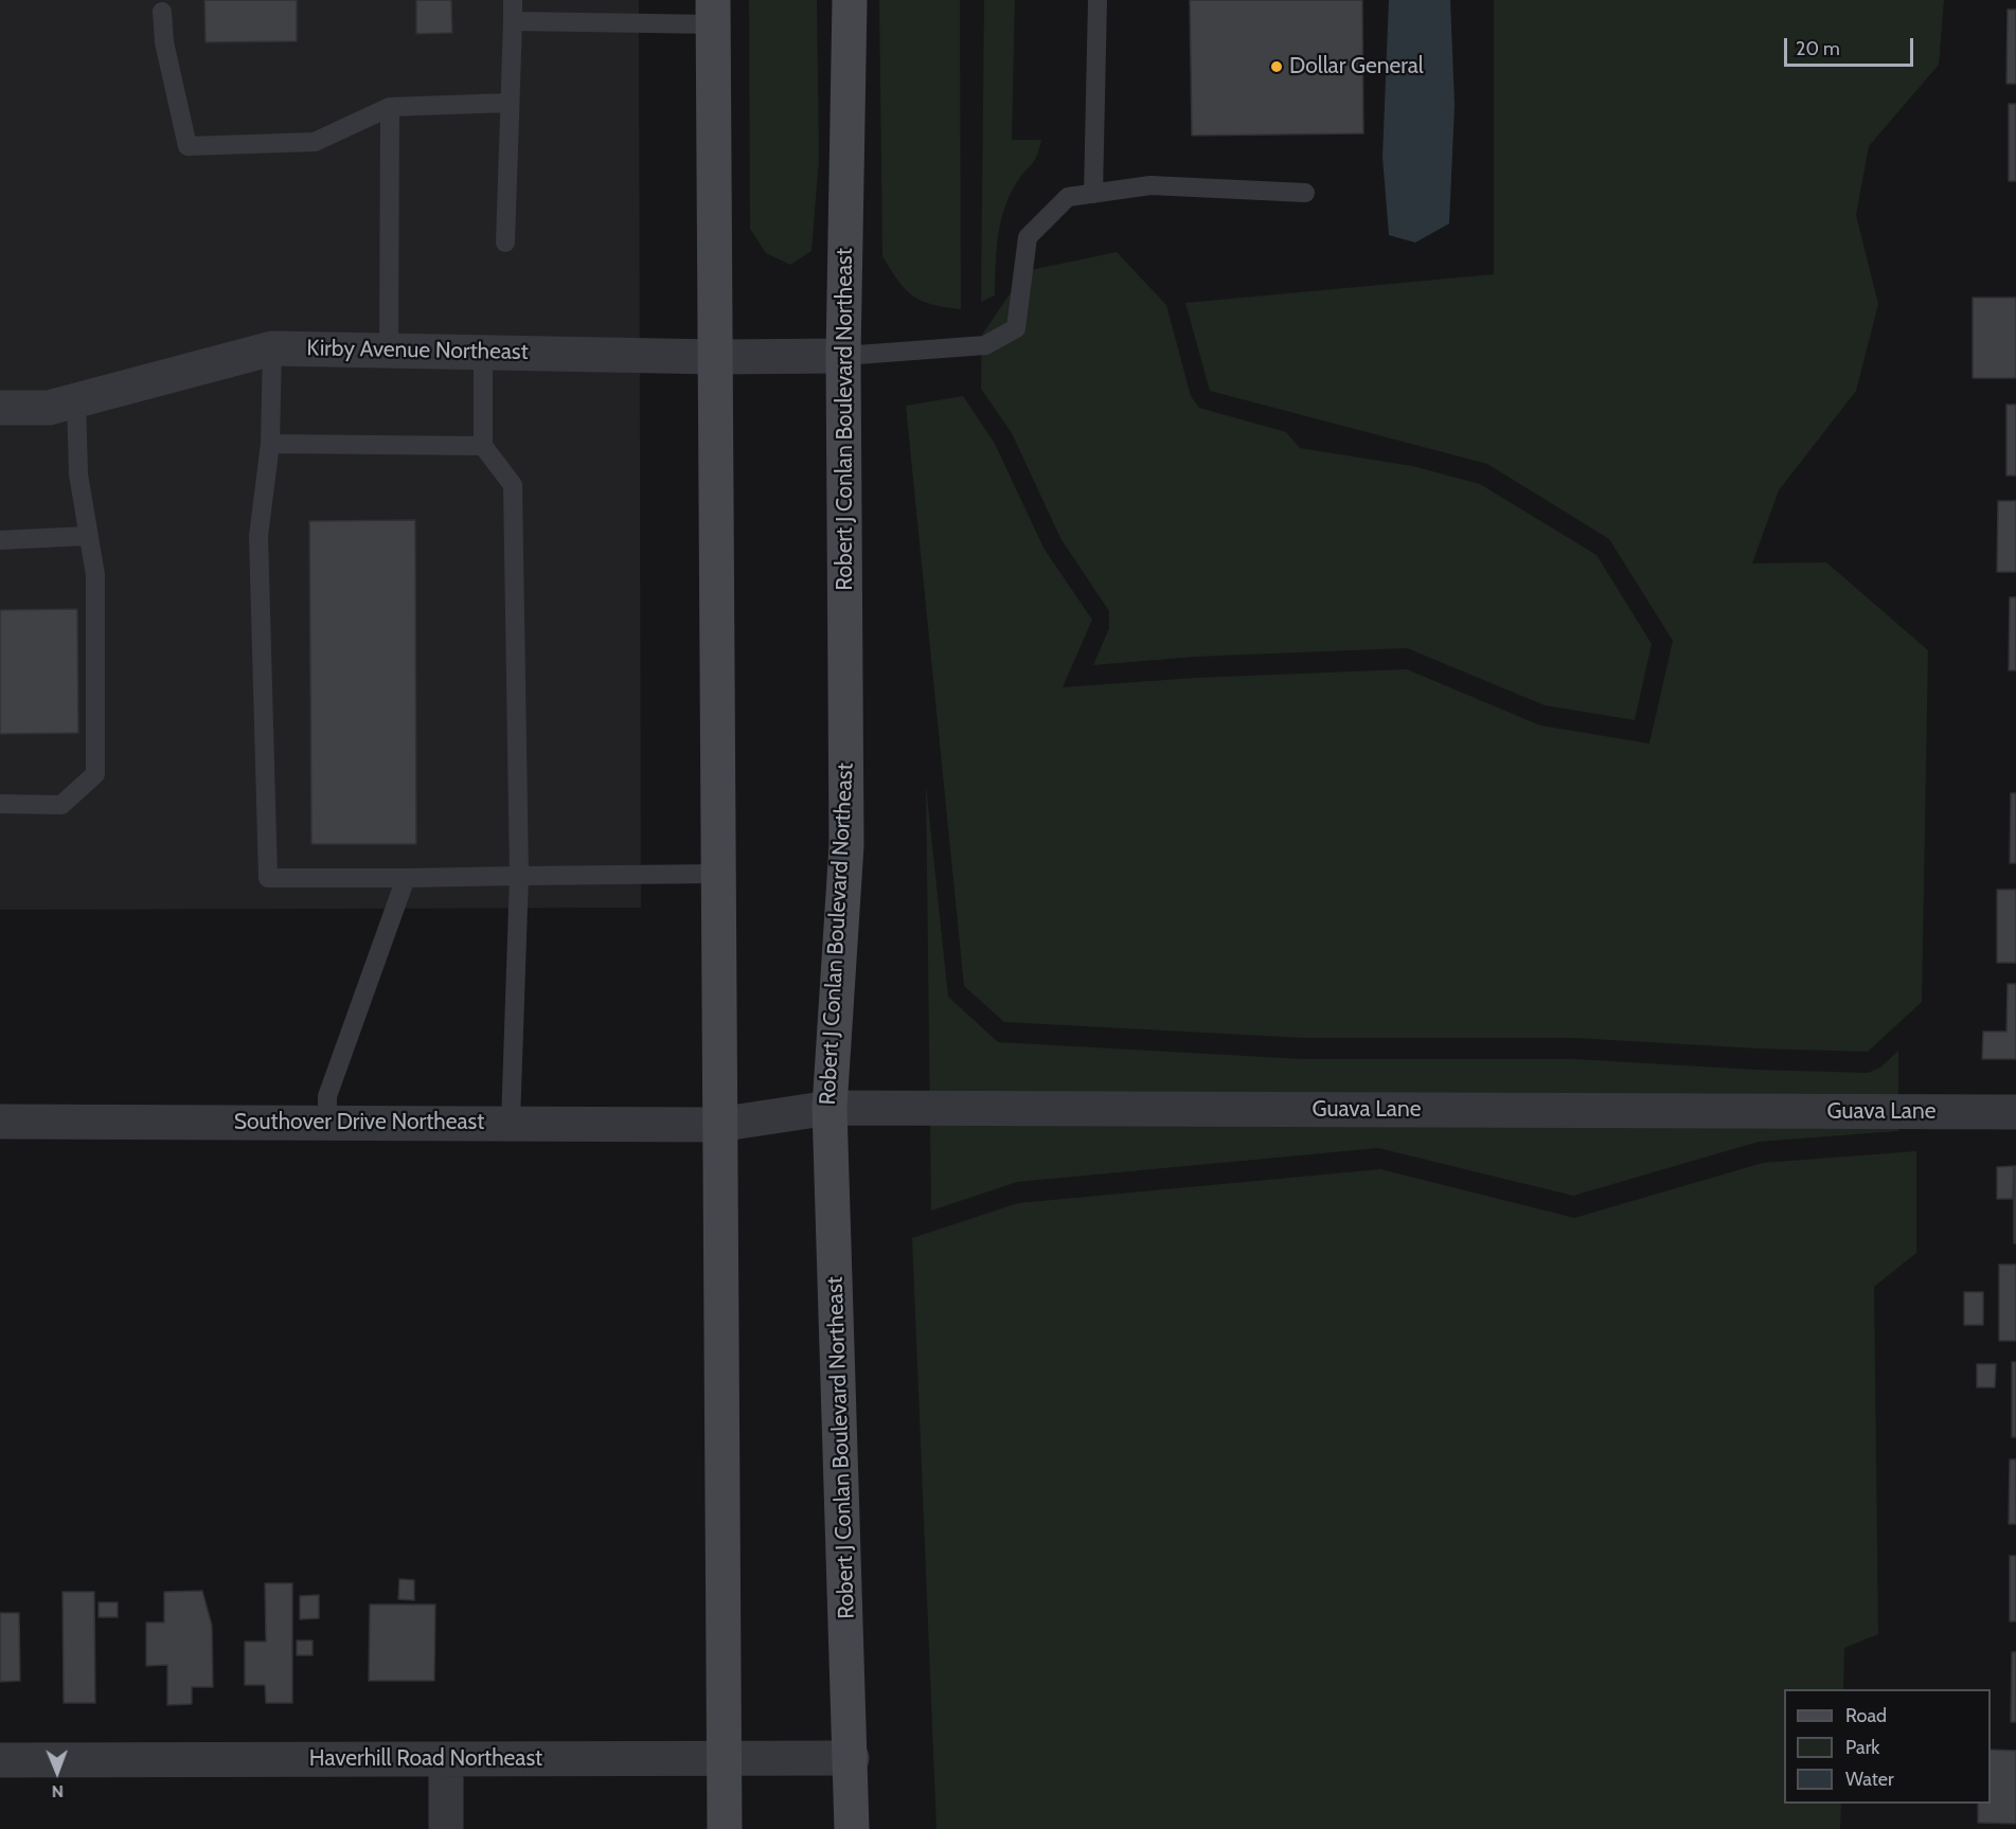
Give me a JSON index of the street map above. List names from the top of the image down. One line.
{"streets":{"main road":["Robert J Conlan Boulevard Northeast"],"street":["Kirby Avenue Northeast","Guava Lane","Southover Drive Northeast","Haverhill Road Northeast"]},"crossings":[["Kirby Avenue Northeast","Robert J Conlan Boulevard Northeast"],["Robert J Conlan Boulevard Northeast","Guava Lane"],["Robert J Conlan Boulevard Northeast","Haverhill Road Northeast"],["Guava Lane","Southover Drive Northeast"]],"places":["Dollar General"],"legend":["Road","Park","Water"],"scale_bar":"20 m","north":"bottom"}
